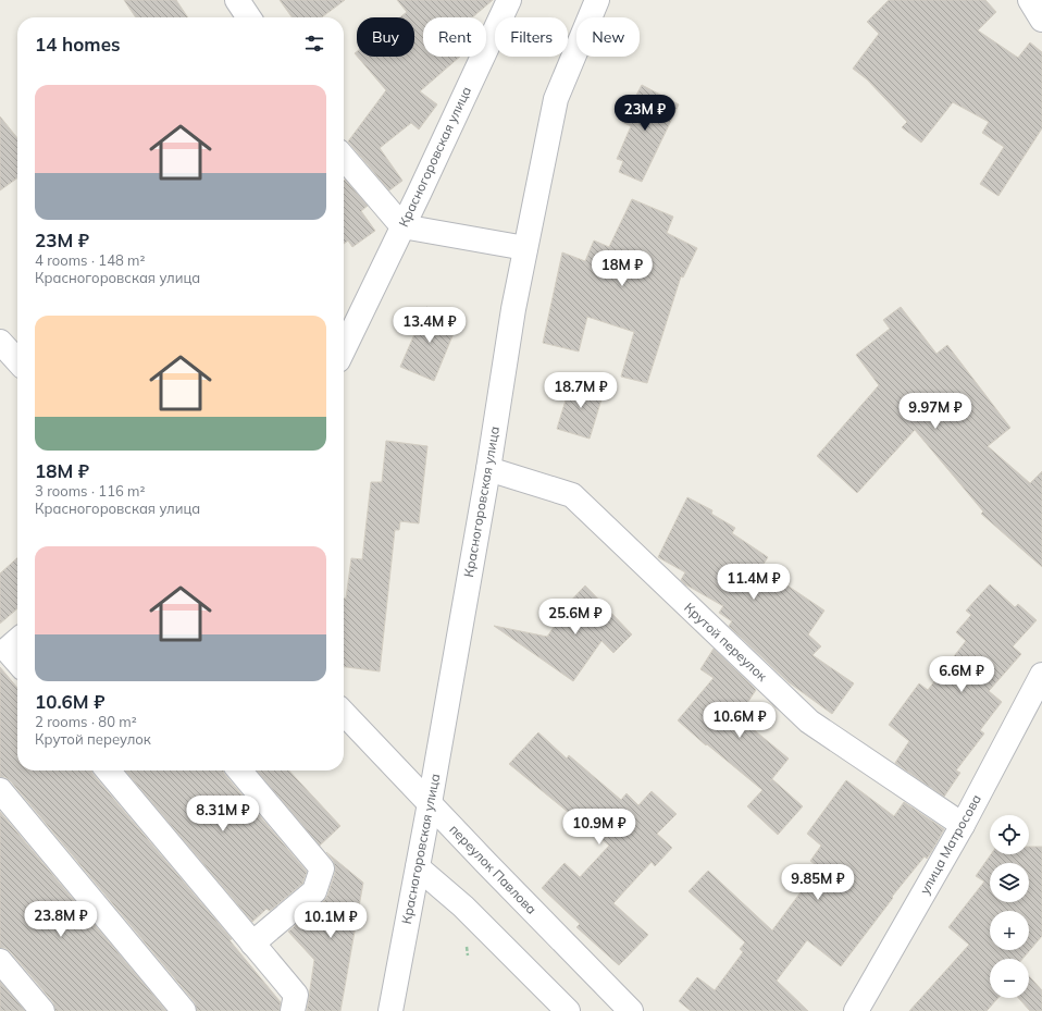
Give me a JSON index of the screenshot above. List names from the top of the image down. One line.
{"streets":{"street":["Красногоровская улица","Крутой переулок","улица Матросова","переулок Павлова"]},"crossings":[["Красногоровская улица","Крутой переулок"],["Красногоровская улица","переулок Павлова"],["Крутой переулок","улица Матросова"]],"page":{"chip":["Buy","Rent","Filters","New"],"heading":"14 homes","list":[{"name":"23M ₽","note":"4 rooms · 148 m² · Красногоровская улица"},{"name":"18M ₽","note":"3 rooms · 116 m² · Красногоровская улица"},{"name":"10.6M ₽","note":"2 rooms · 80 m² · Крутой переулок"}],"price":["23M ₽","18M ₽","13.4M ₽","18.7M ₽","9.97M ₽","11.4M ₽","25.6M ₽","6.6M ₽","10.6M ₽","8.31M ₽","10.9M ₽","9.85M ₽","23.8M ₽","10.1M ₽"],"map_buttons":["+","−"]}}
